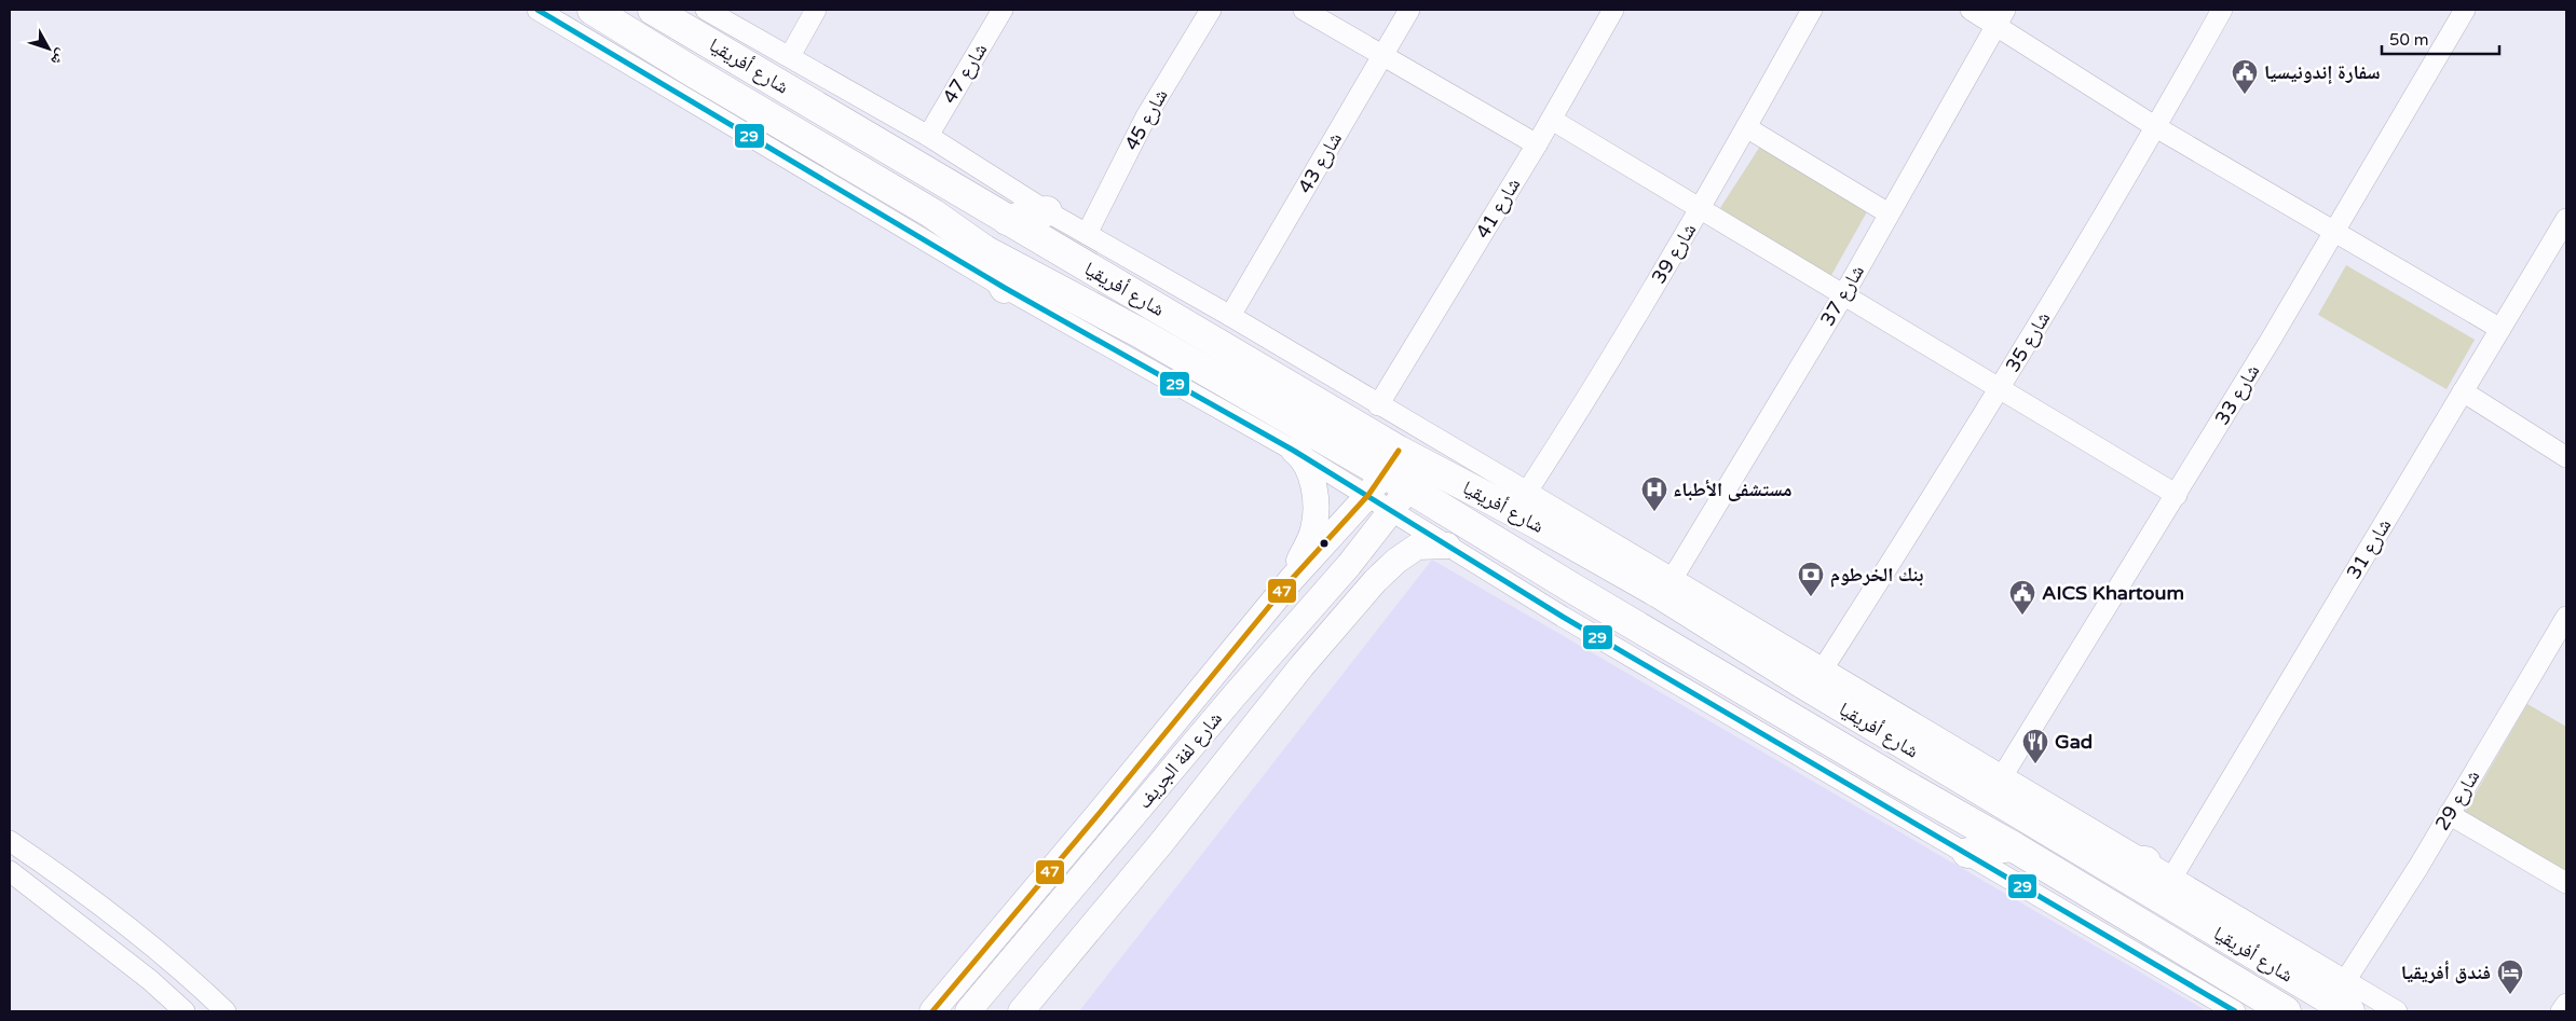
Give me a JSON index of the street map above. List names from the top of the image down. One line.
{"streets":{"highway":["شارع أفريقيا"],"main road":["شارع لفة الجريف"],"street":["شارع 47","شارع 45","شارع 43","شارع 41","شارع 39","شارع 37","شارع 35","شارع 33","شارع 31","شارع 29"]},"crossings":[["شارع أفريقيا","شارع 47"],["شارع أفريقيا","شارع 45"],["شارع أفريقيا","شارع 43"],["شارع أفريقيا","شارع 41"],["شارع أفريقيا","شارع 39"],["شارع أفريقيا","شارع 37"],["شارع أفريقيا","شارع 35"],["شارع أفريقيا","شارع 33"],["شارع أفريقيا","شارع 31"],["شارع أفريقيا","شارع لفة الجريف"],["شارع أفريقيا","شارع 29"]],"places":{"public building":["سفارة إندونيسيا","AICS Khartoum"],"hospital":["مستشفی الأطباء"],"bank":["بنك الخرطوم"],"restaurant":["Gad"],"hotel":["فندق أفريقيا"]},"lines":["transit line 29","transit line 47"],"scale_bar":"50 m","north":"bottom right"}
